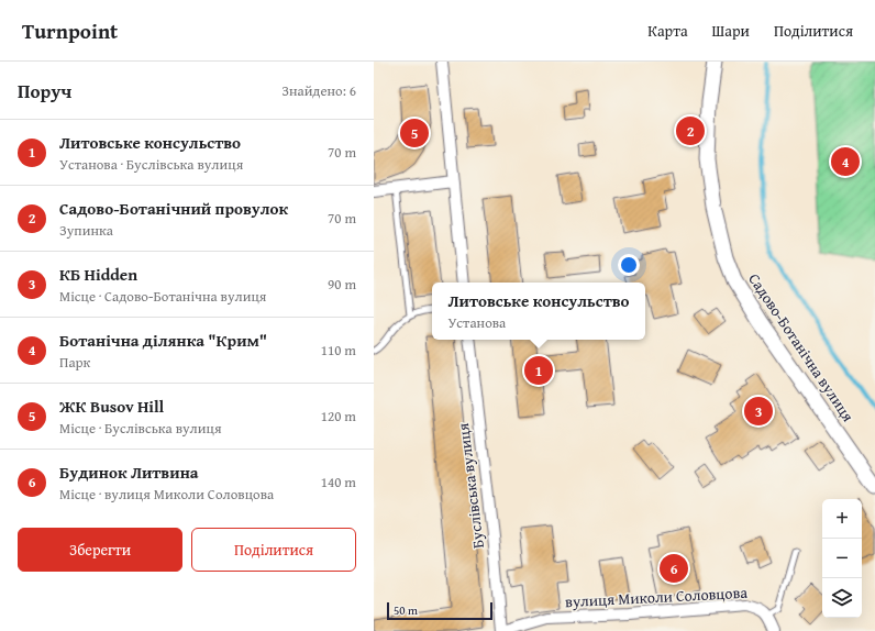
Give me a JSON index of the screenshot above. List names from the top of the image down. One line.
{"streets":{"street":["Садово-Ботанічна вулиця","Буслівська вулиця","вулиця Миколи Соловцова"]},"crossings":[["Буслівська вулиця","вулиця Миколи Соловцова"]],"scale_bar":"50 m","page":{"header":"Turnpoint","nav":["Карта","Шари","Поділитися"],"heading":["Поруч","Знайдено: 6"],"pins":["2","5","4","1","3","6"],"list":[{"mark":"1","name":"Литовське консульство","note":"Установа · Буслівська вулиця","value":"70 m"},{"mark":"2","name":"Садово-Ботанічний провулок","note":"Зупинка","value":"70 m"},{"mark":"3","name":"КБ Hidden","note":"Місце · Садово-Ботанічна вулиця","value":"90 m"},{"mark":"4","name":"Ботанічна ділянка \"Крим\"","note":"Парк","value":"110 m"},{"mark":"5","name":"ЖК Busov Hill","note":"Місце · Буслівська вулиця","value":"120 m"},{"mark":"6","name":"Будинок Литвина","note":"Місце · вулиця Миколи Соловцова","value":"140 m"}],"popup":["Литовське консульство","Установа"],"map_buttons":["+","−"],"buttons":["Зберегти","Поділитися"],"scale":"50 m"}}
